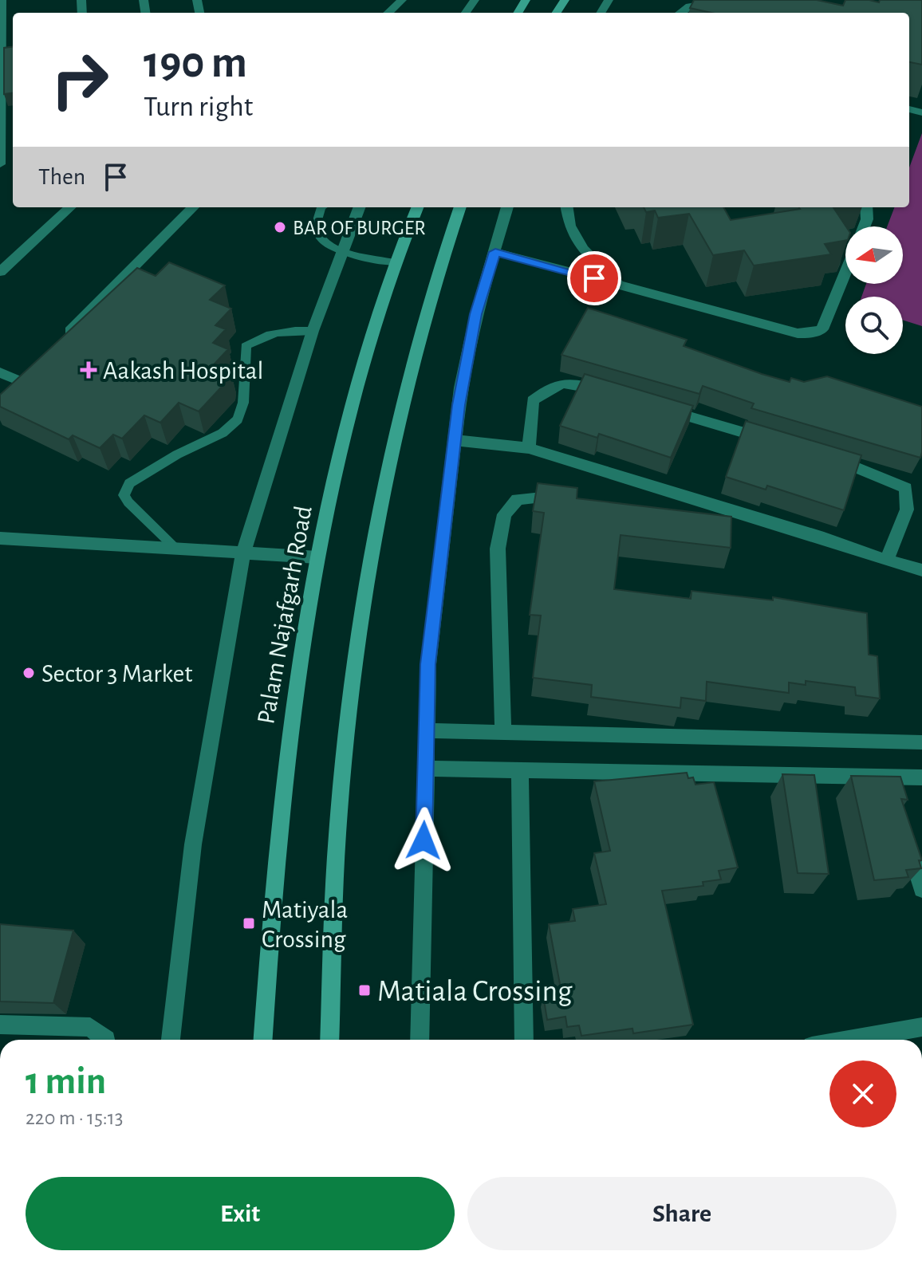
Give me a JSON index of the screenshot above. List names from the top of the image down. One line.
{"streets":{"main road":["Palam Najafgarh Road"]},"places":{"other":["BAR OF BURGER","Sector 3 Market"],"health":["Aakash Hospital"],"transit":["Matiyala Crossing","Matiala Crossing"]},"north":"left","page":{"turn":["190 m","Turn right"],"then":"Then","heading":["1 min","220 m · 15:13"],"buttons":["Exit","Share"]}}
